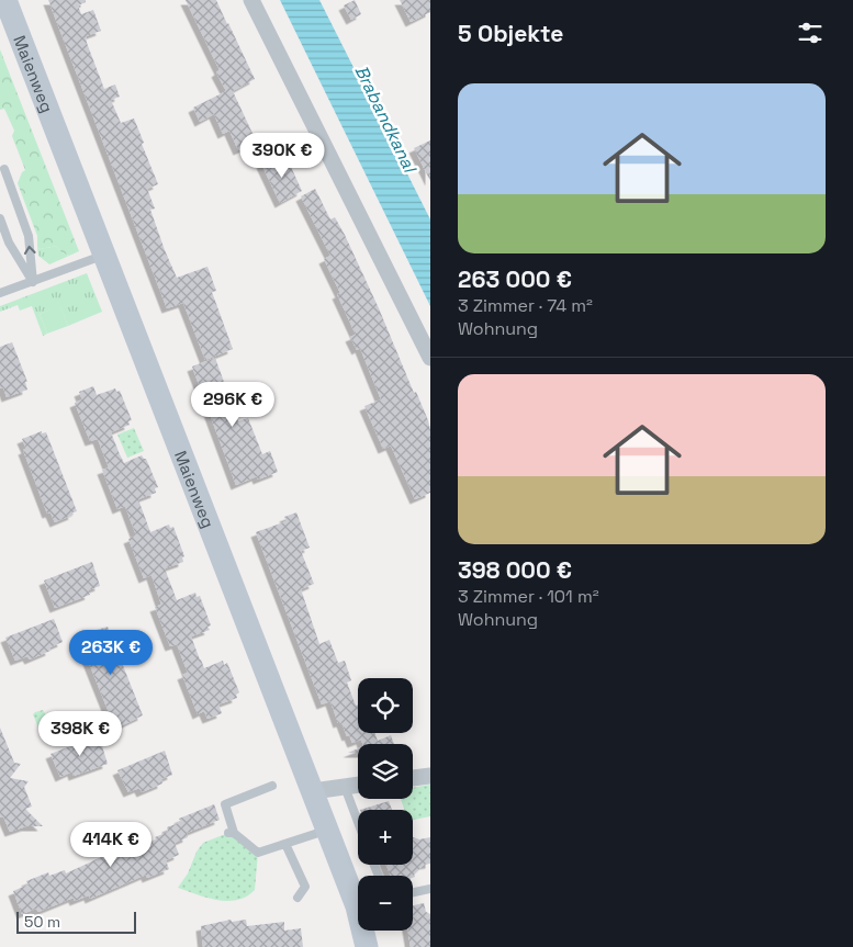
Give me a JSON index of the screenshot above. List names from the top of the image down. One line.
{"streets":{"street":["Maienweg"]},"water":["Brabandkanal"],"scale_bar":"50 m","page":{"heading":"5 Objekte","list":[{"name":"263 000 €","note":"3 Zimmer · 74 m² · Wohnung"},{"name":"398 000 €","note":"3 Zimmer · 101 m² · Wohnung"}],"price":["390K €","296K €","263K €","398K €","414K €"],"map_buttons":["+","−"],"scale":"50 m"}}
